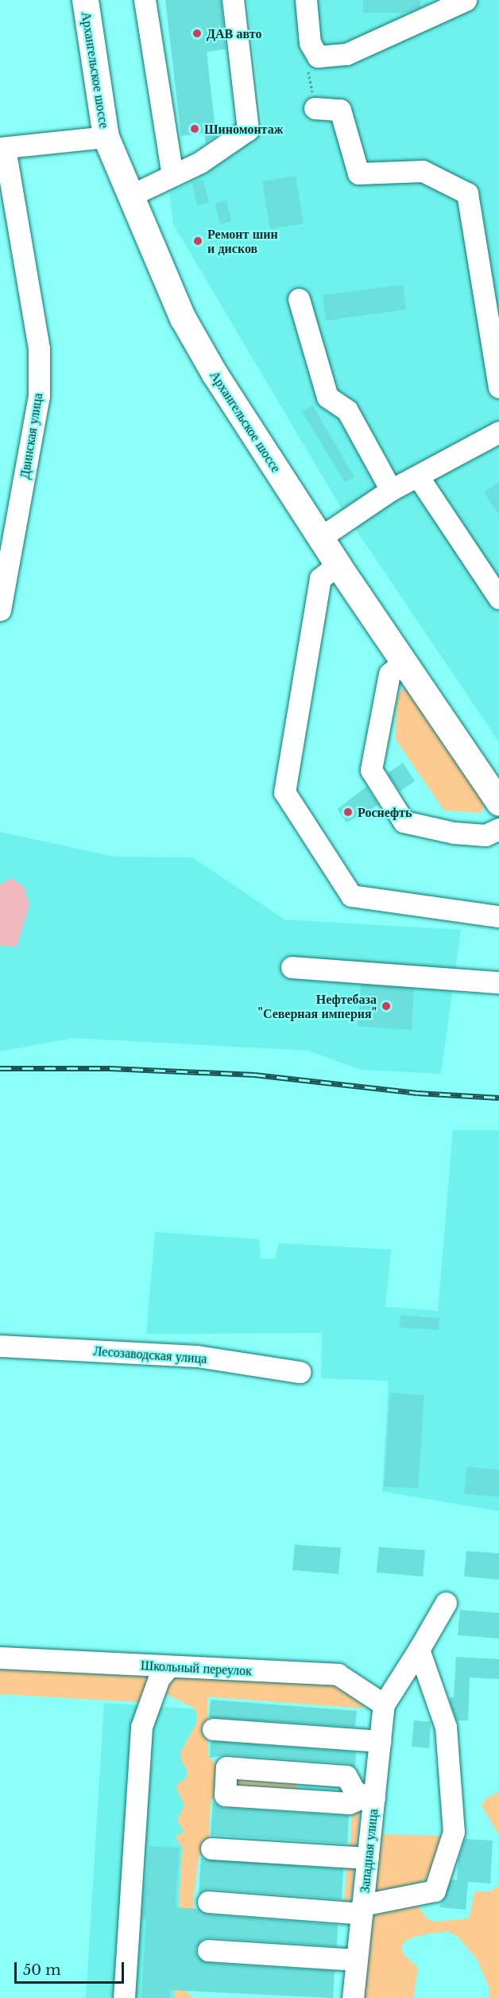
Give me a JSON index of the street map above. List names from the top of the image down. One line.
{"streets":{"main road":["Архангельское шоссе"],"street":["Двинская улица","Лесозаводская улица","Школьный переулок","Западная улица"]},"crossings":[["Школьный переулок","Западная улица"]],"places":["ДАВ авто","Шиномонтаж","Ремонт шин и дисков","Роснефть","Нефтебаза \"Северная империя\""],"scale_bar":"50 m"}
